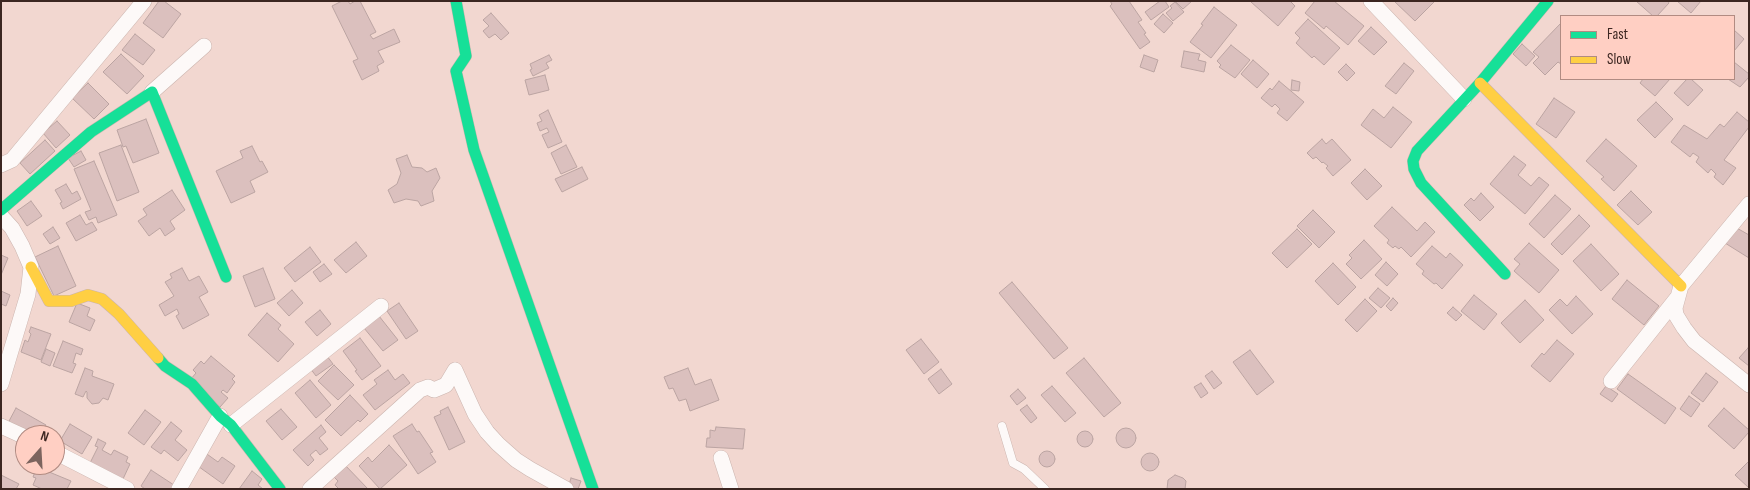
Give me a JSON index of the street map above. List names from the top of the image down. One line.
{"legend":["Fast","Slow"],"north":"top"}
